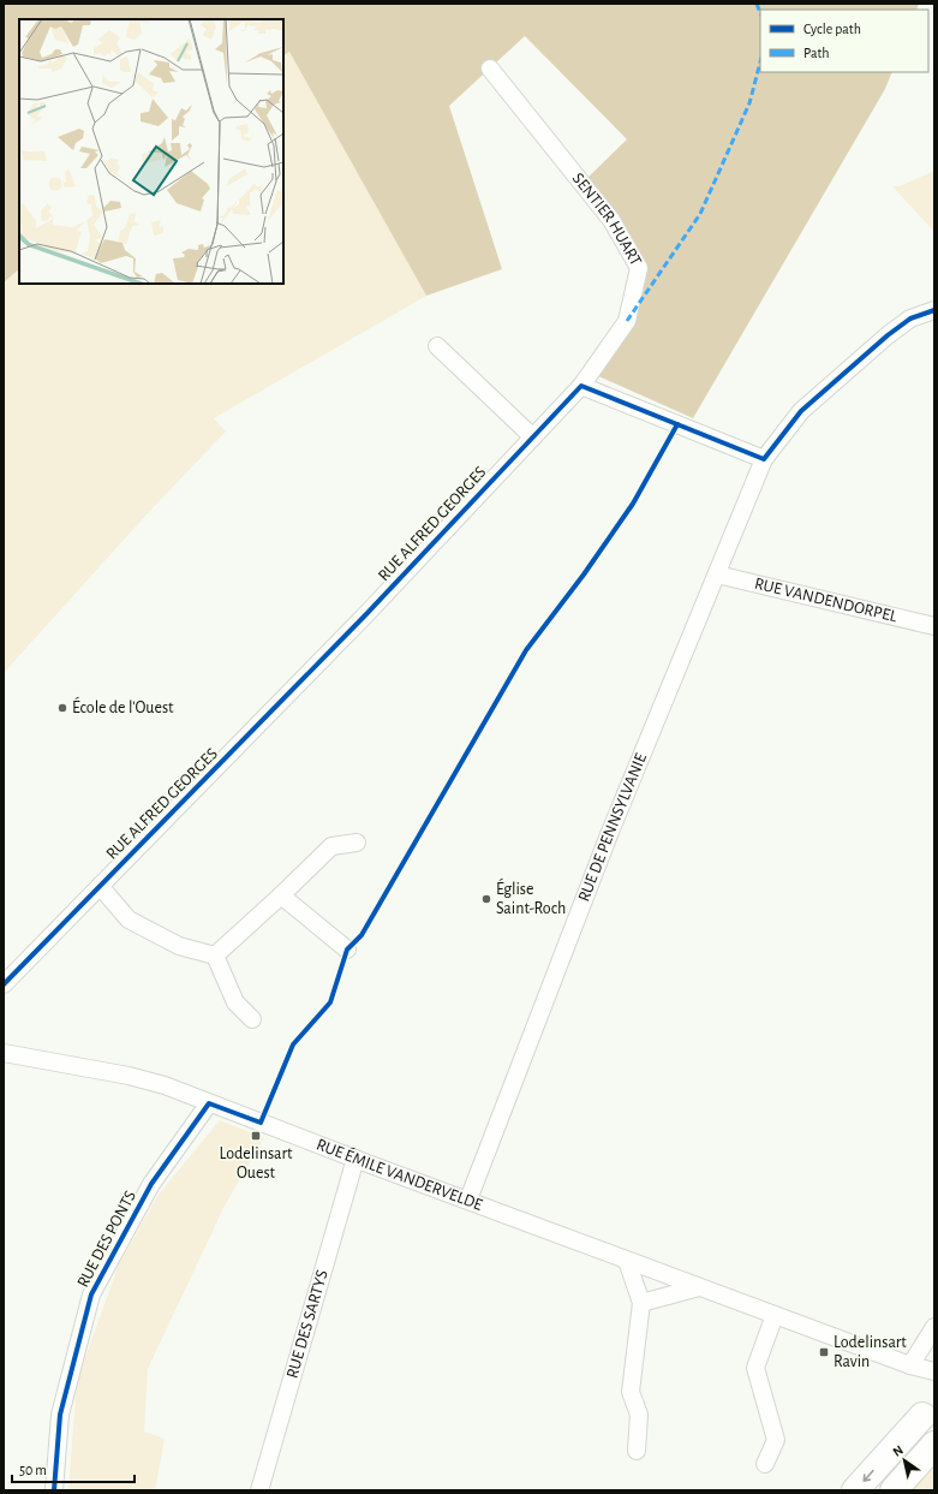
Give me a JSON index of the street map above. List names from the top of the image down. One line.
{"streets":{"street":["SENTIER HUART","RUE ALFRED GEORGES","RUE VANDENDORPEL","RUE DE PENNSYLVANIE","RUE ÉMILE VANDERVELDE","RUE DES PONTS","RUE DES SARTYS"]},"crossings":[["SENTIER HUART","RUE ALFRED GEORGES"],["RUE VANDENDORPEL","RUE DE PENNSYLVANIE"],["RUE DE PENNSYLVANIE","RUE ÉMILE VANDERVELDE"],["RUE ÉMILE VANDERVELDE","RUE DES PONTS"],["RUE ÉMILE VANDERVELDE","RUE DES SARTYS"]],"places":{"other":["École de l'Ouest","Église Saint-Roch"],"transit":["Lodelinsart Ouest","Lodelinsart Ravin"]},"legend":["Cycle path","Path"],"scale_bar":"50 m","north":"top left"}
